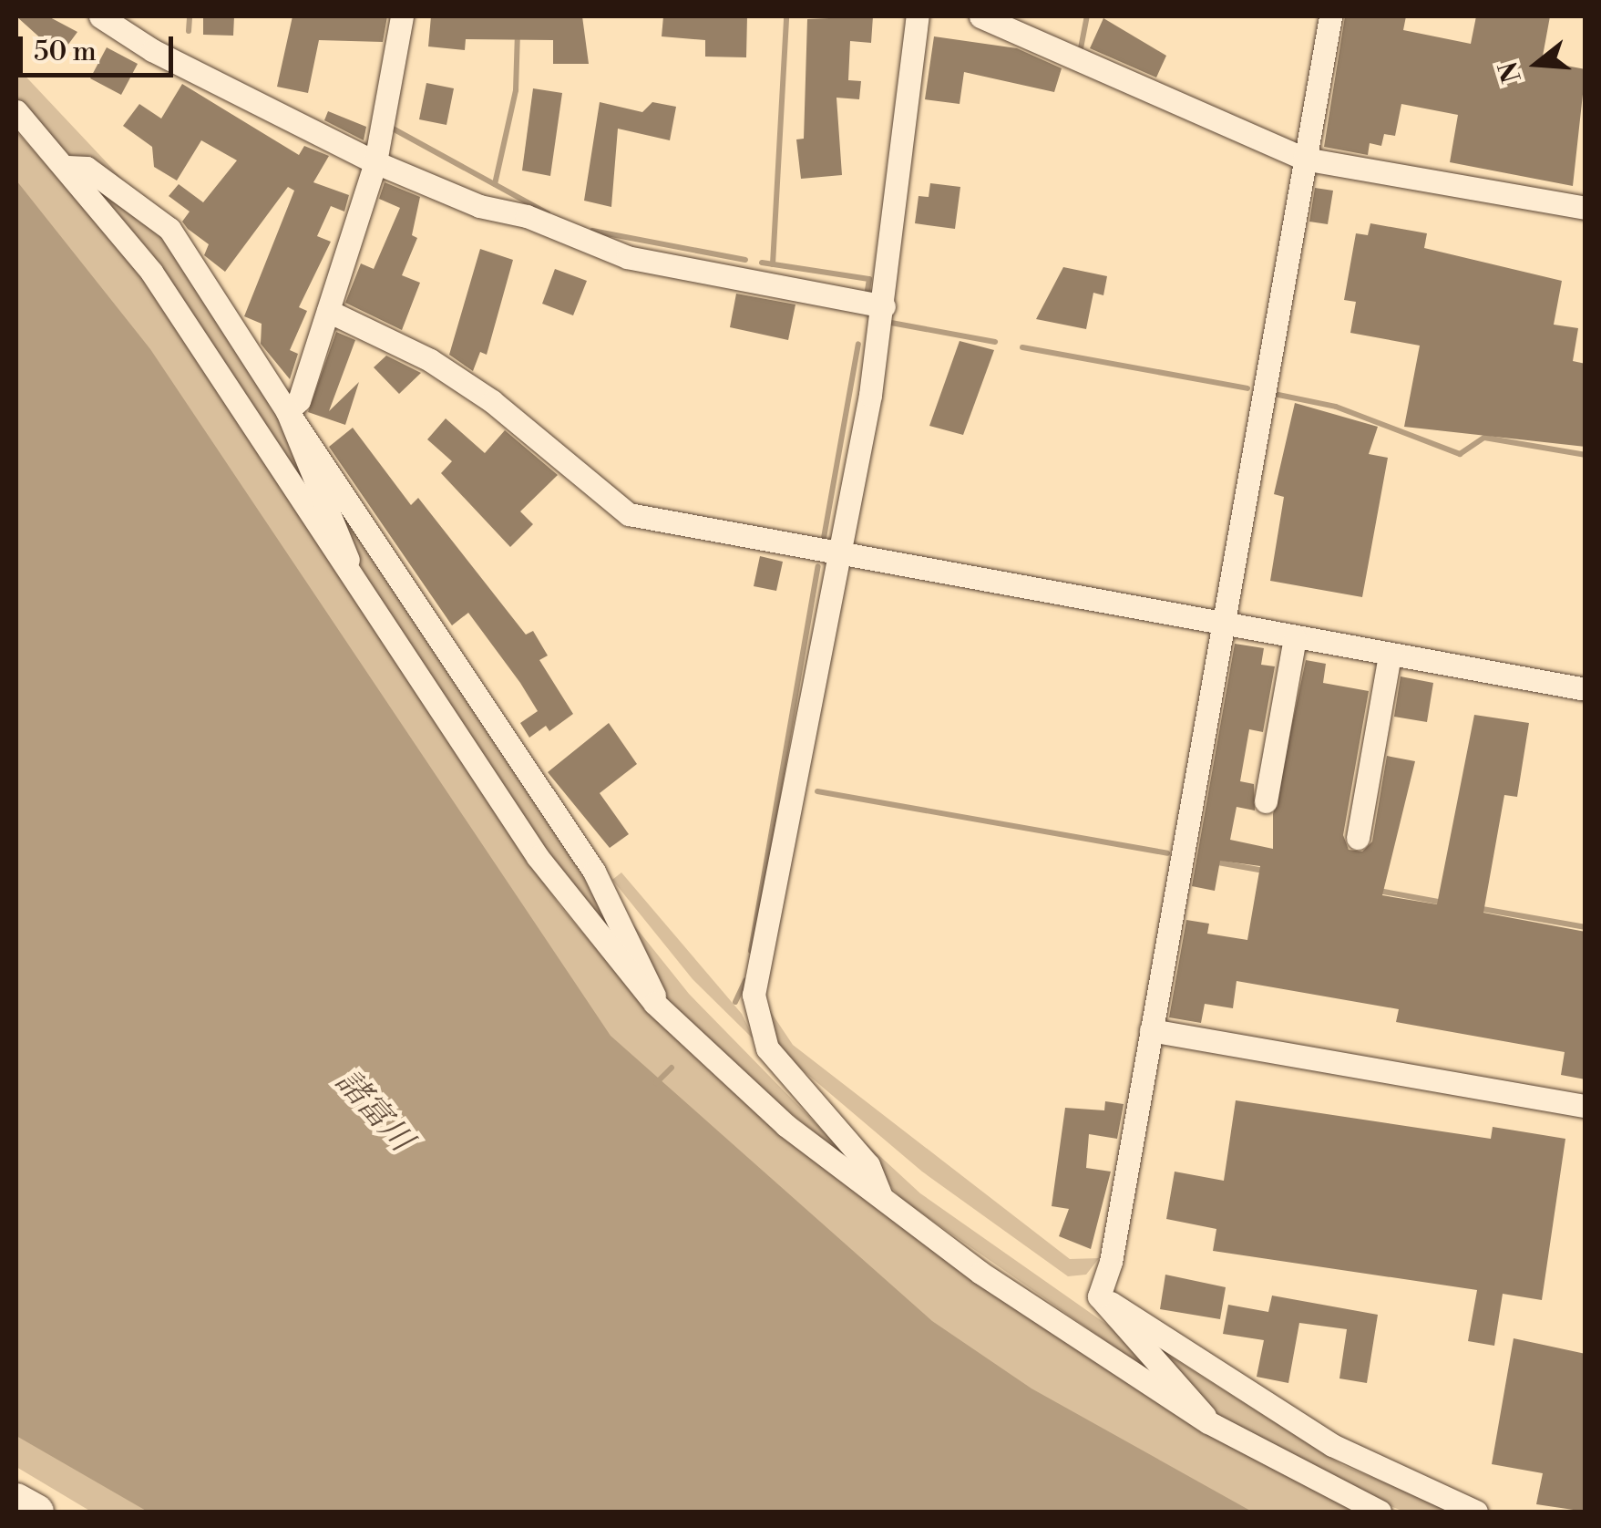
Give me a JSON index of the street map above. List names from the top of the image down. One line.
{"water":["諸富川"],"scale_bar":"50 m","north":"left"}
